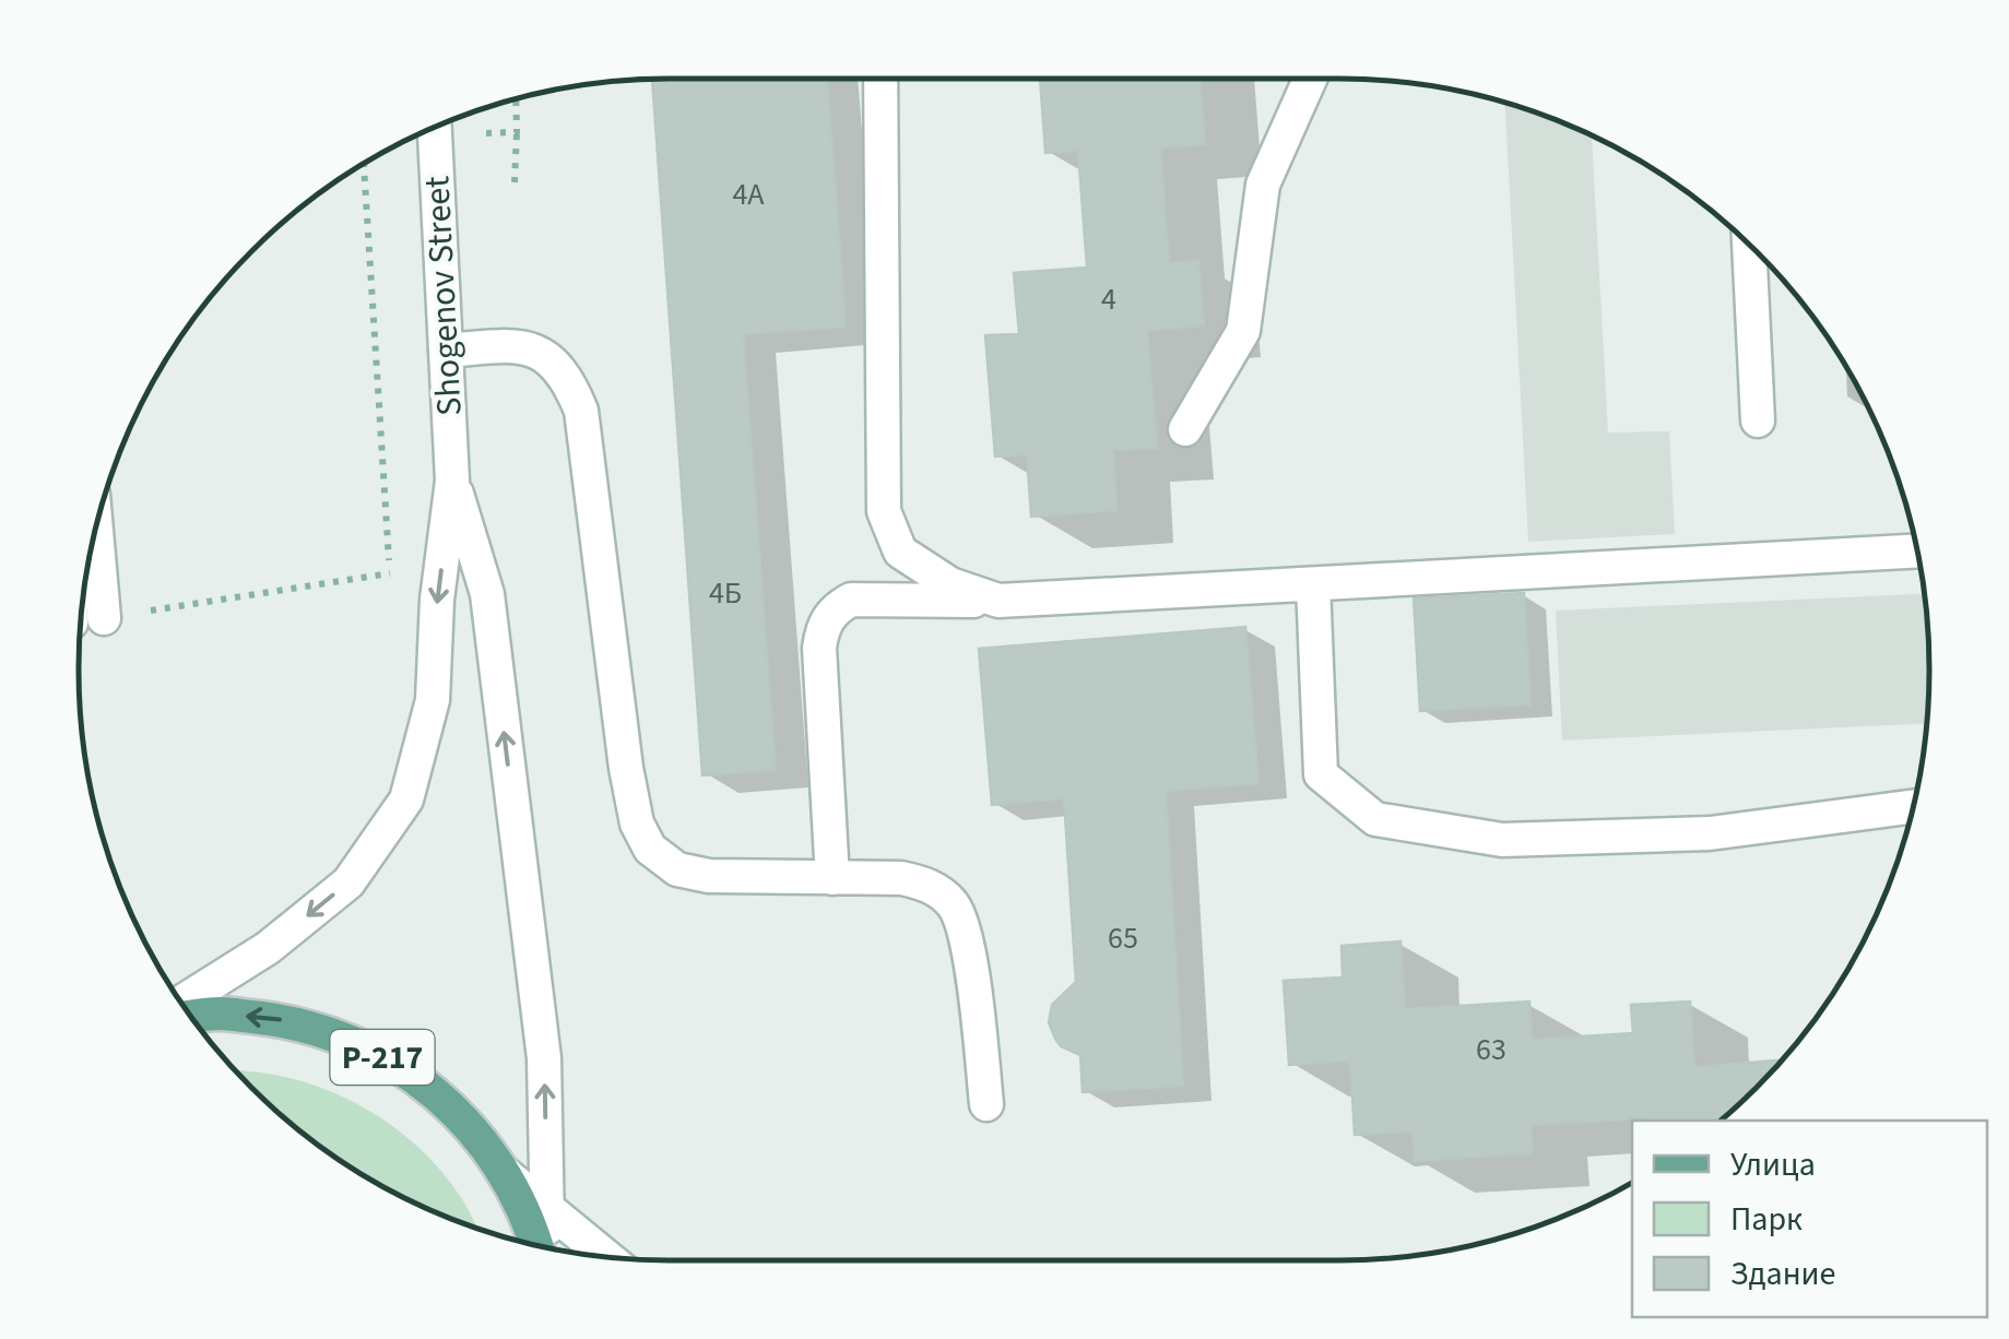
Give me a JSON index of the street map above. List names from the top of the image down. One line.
{"streets":{"main road":["Р-217"],"street":["Shogenov Street"]},"house_numbers":["4А","4","4Б","65","63"],"legend":["Улица","Парк","Здание"]}
